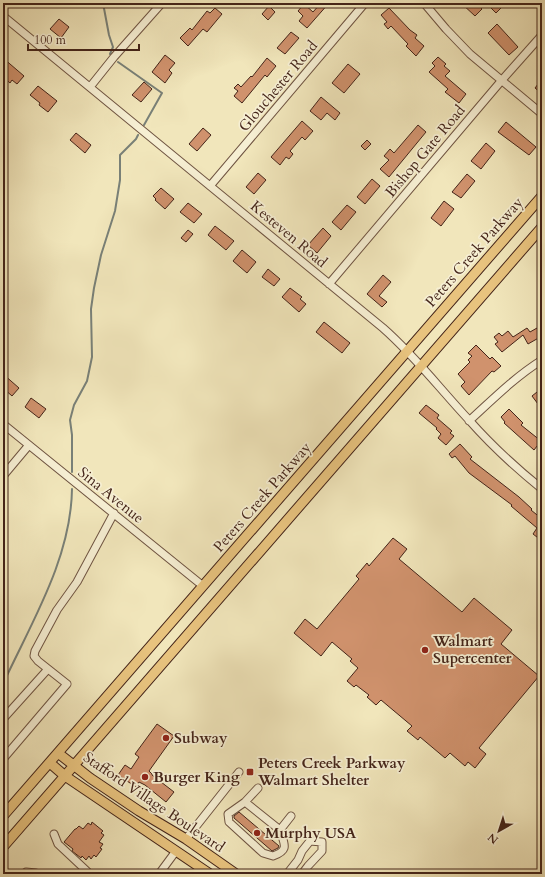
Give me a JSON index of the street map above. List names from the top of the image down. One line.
{"streets":{"main road":["Peters Creek Parkway","Stafford Village Boulevard"],"street":["Glouchester Road","Bishop Gate Road","Kesteven Road","Sina Avenue"]},"crossings":[["Glouchester Road","Kesteven Road"],["Bishop Gate Road","Kesteven Road"],["Kesteven Road","Peters Creek Parkway"],["Peters Creek Parkway","Sina Avenue"],["Peters Creek Parkway","Stafford Village Boulevard"]],"places":{"other":["Walmart Supercenter","Subway","Burger King","Murphy USA"],"transit":["Peters Creek Parkway Walmart Shelter"]},"scale_bar":"100 m","north":"bottom left"}
